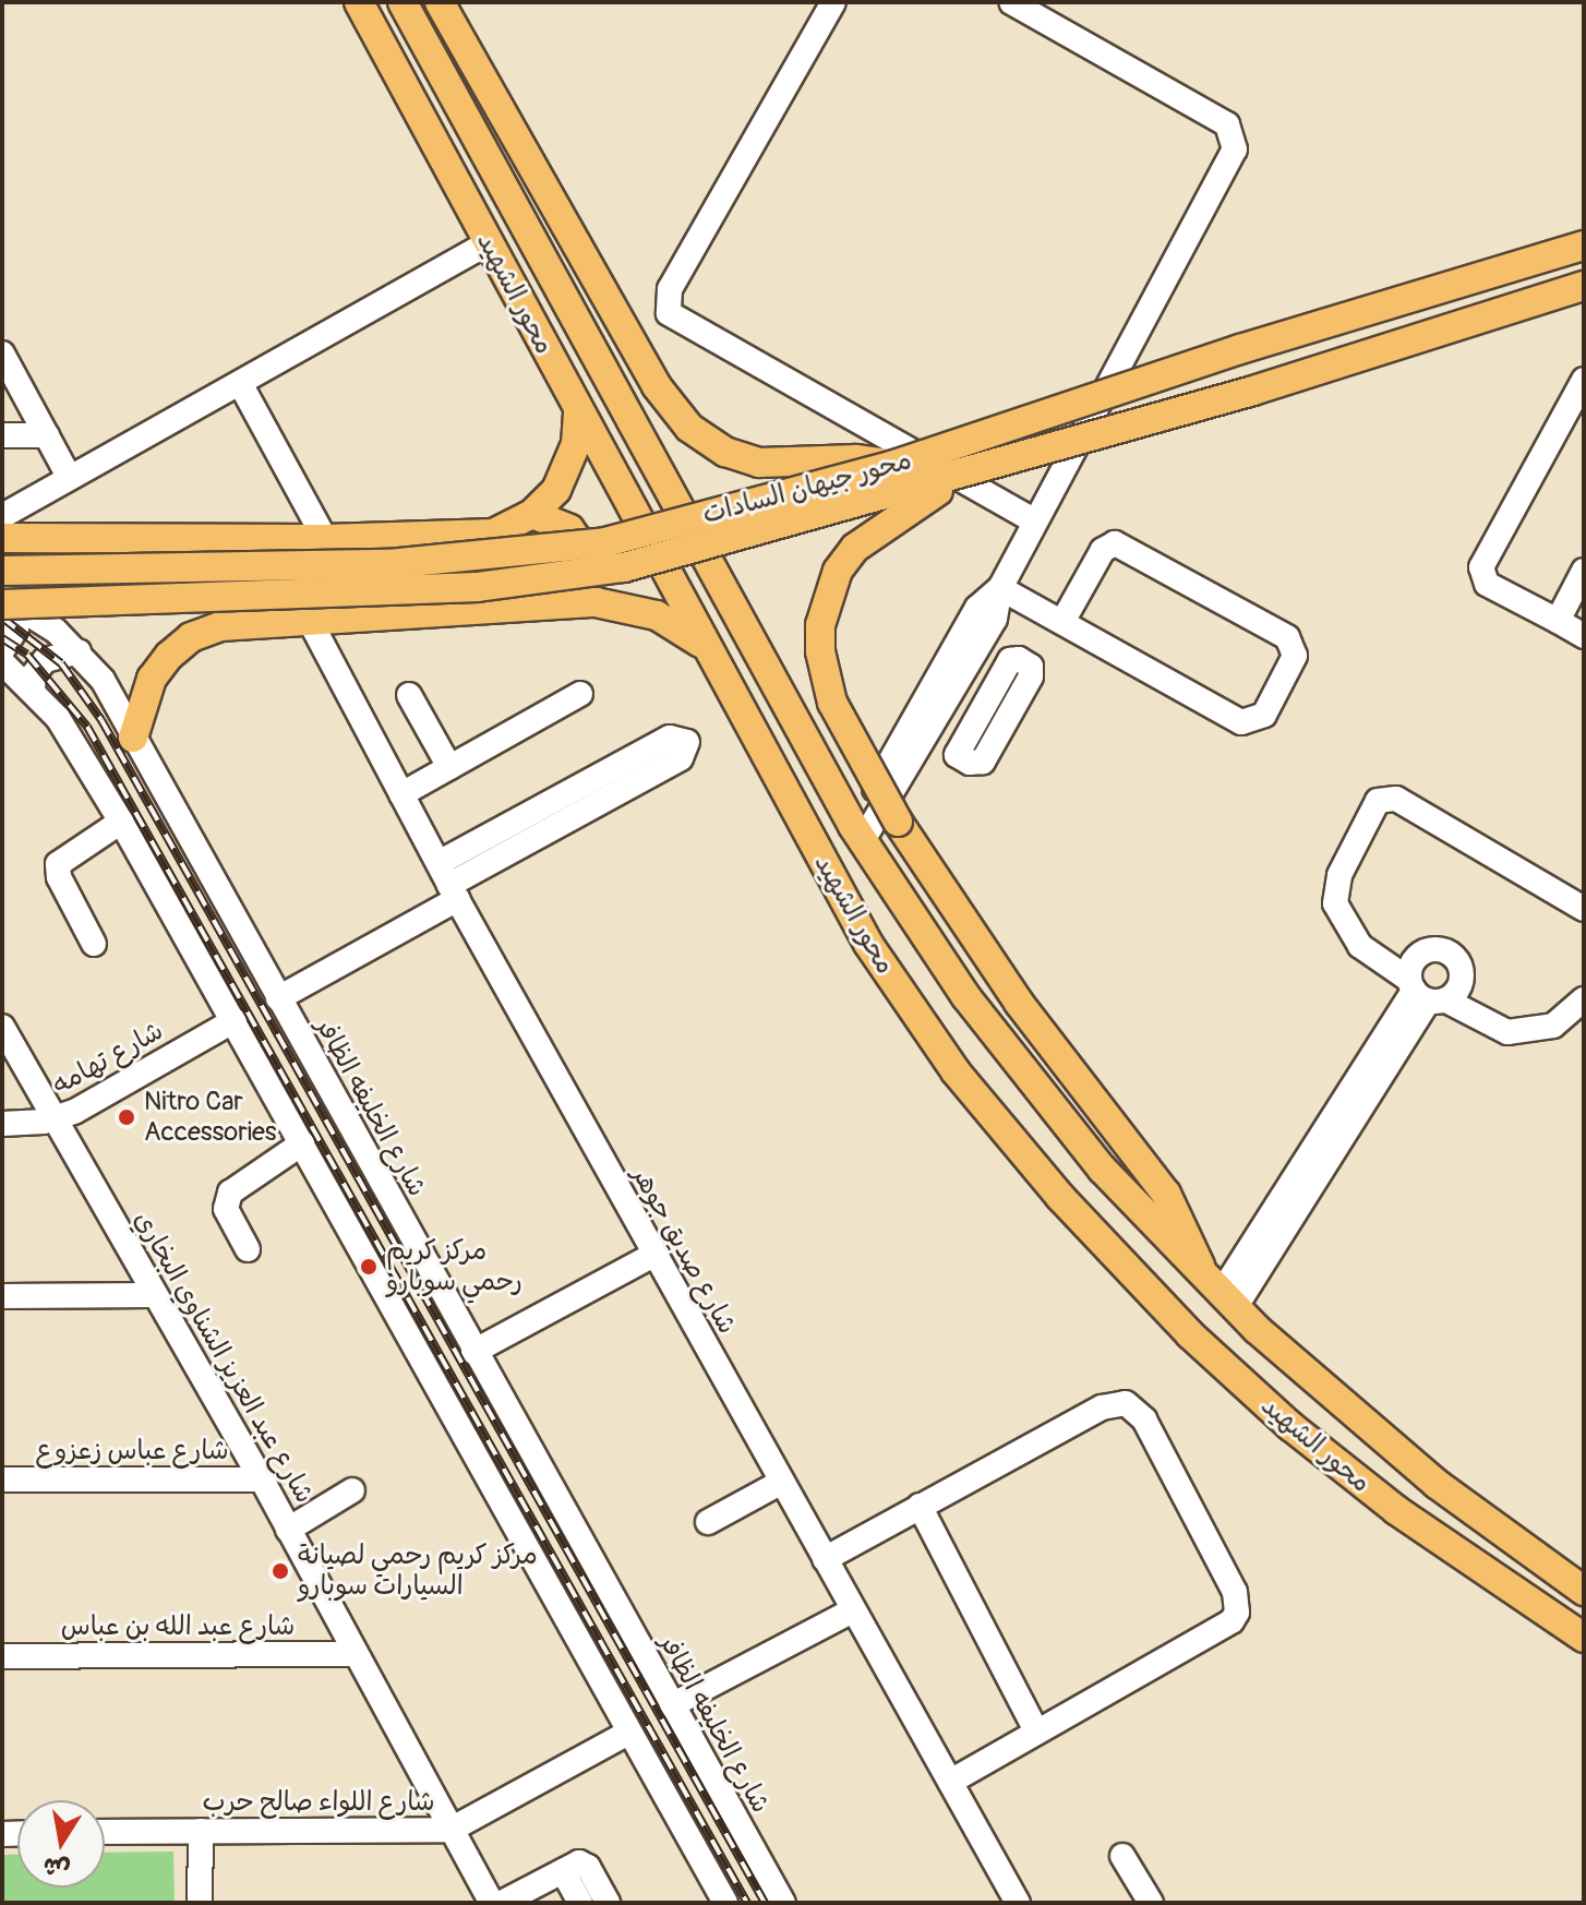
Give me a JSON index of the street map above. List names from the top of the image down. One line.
{"streets":{"main road":["محور الشهيد","محور جيهان السادات"],"street":["شارع تهامه","شارع الخليفه الظافر","شارع صديق جوهر","شارع عبد العزيز الشناوي البخاري","شارع عباس زعزوع","شارع عبد الله بن عباس","شارع اللواء صالح حرب"]},"crossings":[["محور جيهان السادات","شارع الخليفه الظافر"],["شارع تهامه","شارع عبد العزيز الشناوي البخاري"],["شارع عبد العزيز الشناوي البخاري","شارع عباس زعزوع"],["شارع عبد العزيز الشناوي البخاري","شارع عبد الله بن عباس"],["شارع عبد العزيز الشناوي البخاري","شارع اللواء صالح حرب"]],"places":["Nitro Car Accessories","مركز كريم رحمي سوبارو","مركز كريم رحمي لصيانة السيارات سوبارو"],"north":"bottom"}
